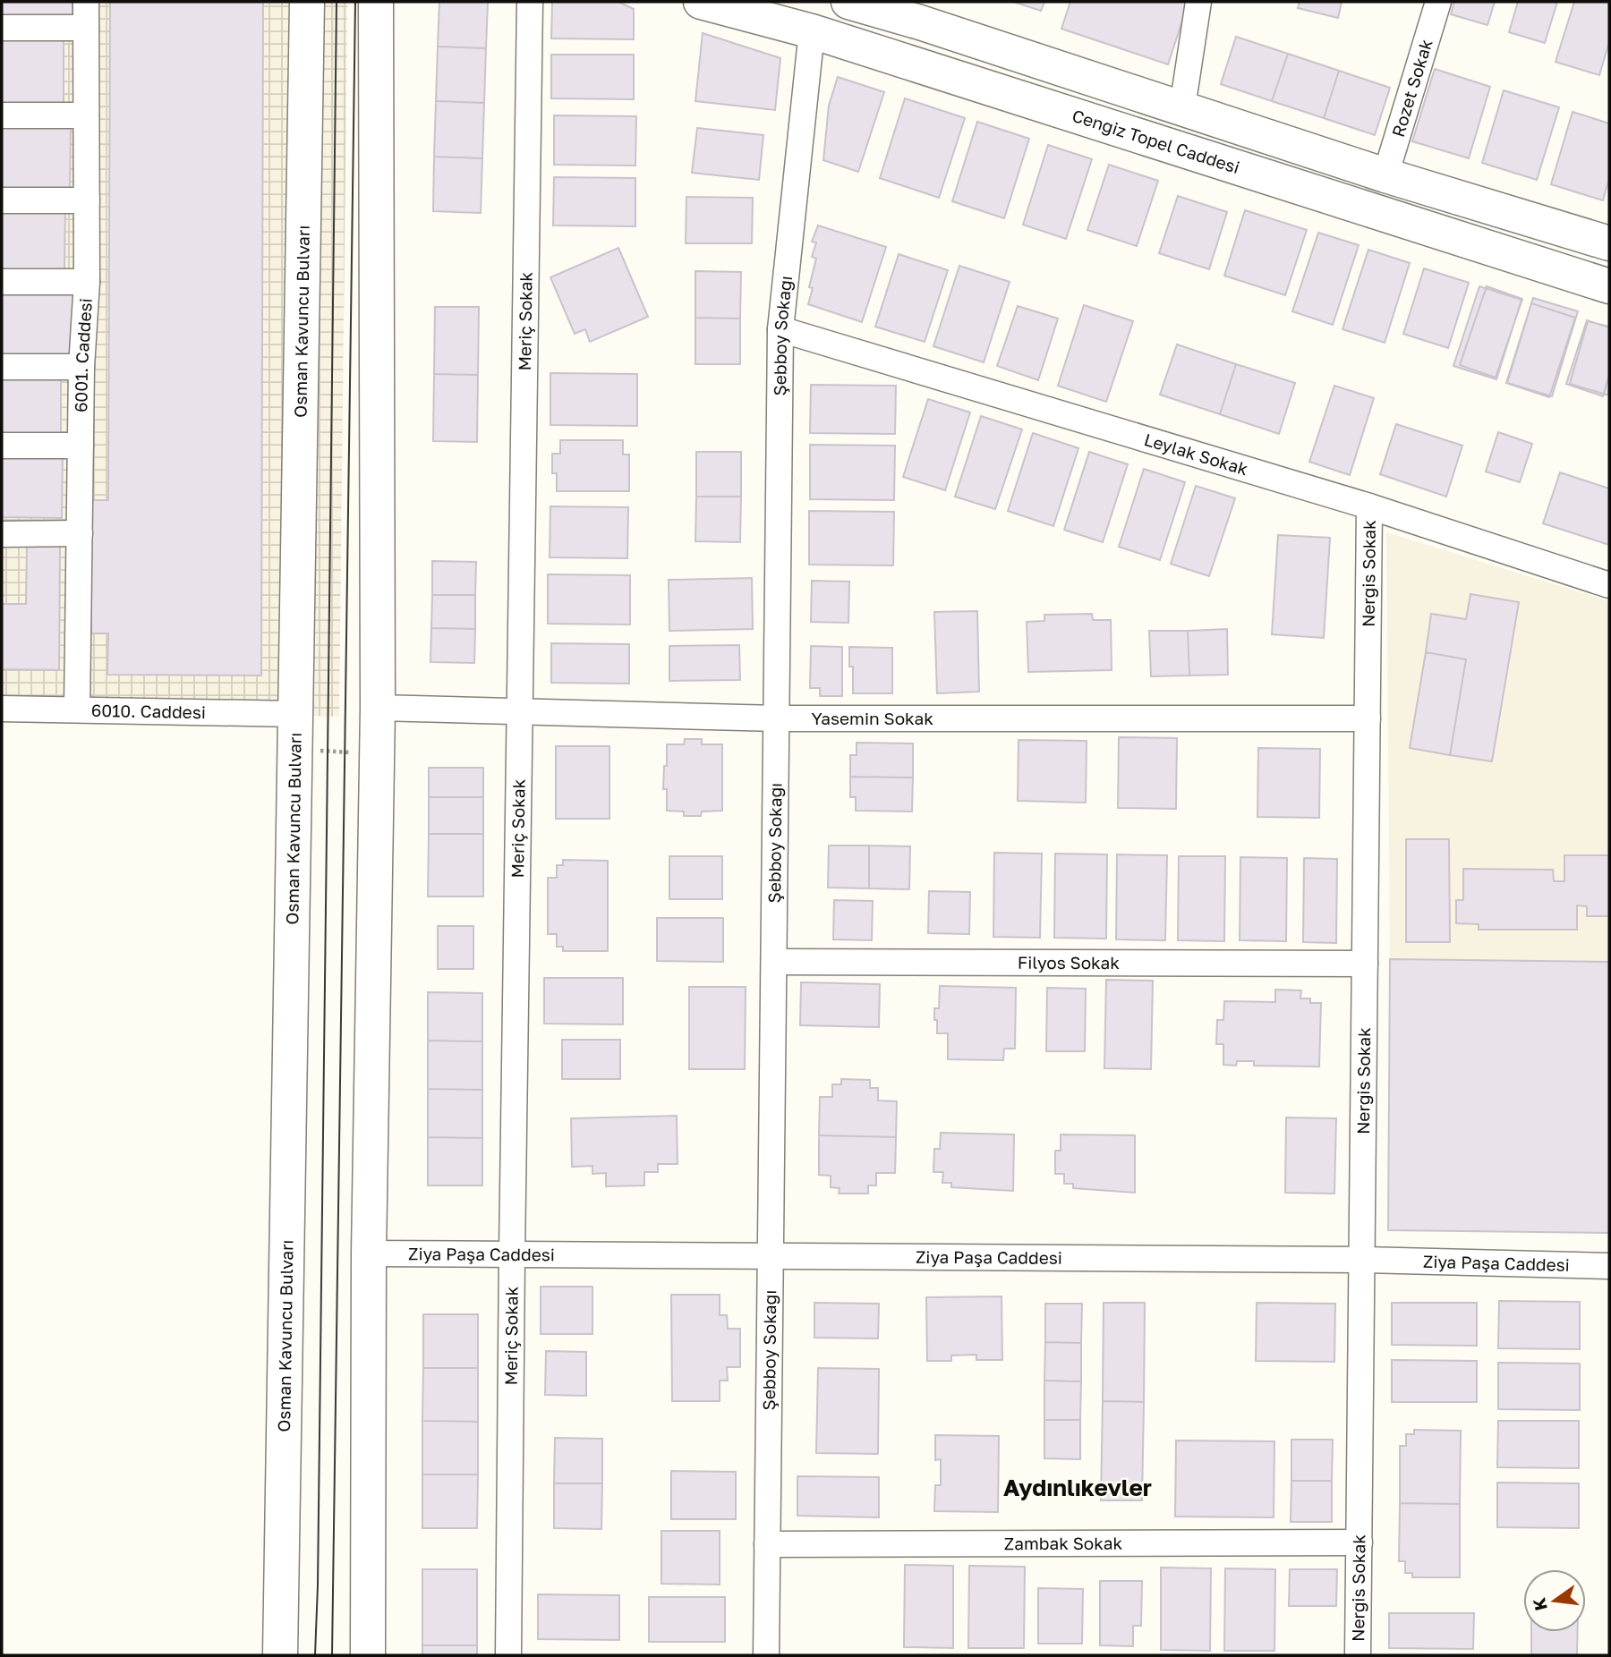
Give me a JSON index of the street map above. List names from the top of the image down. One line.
{"streets":{"main road":["Cengiz Topel Caddesi","Osman Kavuncu Bulvarı"],"street":["Rozet Sokak","Meriç Sokak","Şebboy Sokağı","6001. Caddesi","Leylak Sokak","Nergis Sokak","6010. Caddesi","Yasemin Sokak","Filyos Sokak","Ziya Paşa Caddesi","Zambak Sokak"]},"crossings":[["Cengiz Topel Caddesi","Şebboy Sokağı"],["Osman Kavuncu Bulvarı","6010. Caddesi"],["Meriç Sokak","Yasemin Sokak"],["Meriç Sokak","Ziya Paşa Caddesi"],["Şebboy Sokağı","Leylak Sokak"],["Şebboy Sokağı","Yasemin Sokak"],["Şebboy Sokağı","Filyos Sokak"],["Şebboy Sokağı","Ziya Paşa Caddesi"],["Şebboy Sokağı","Zambak Sokak"],["6001. Caddesi","6010. Caddesi"],["Leylak Sokak","Nergis Sokak"],["Nergis Sokak","Yasemin Sokak"],["Nergis Sokak","Filyos Sokak"],["Nergis Sokak","Ziya Paşa Caddesi"],["Nergis Sokak","Zambak Sokak"]],"districts":["Aydınlıkevler"],"north":"left"}
